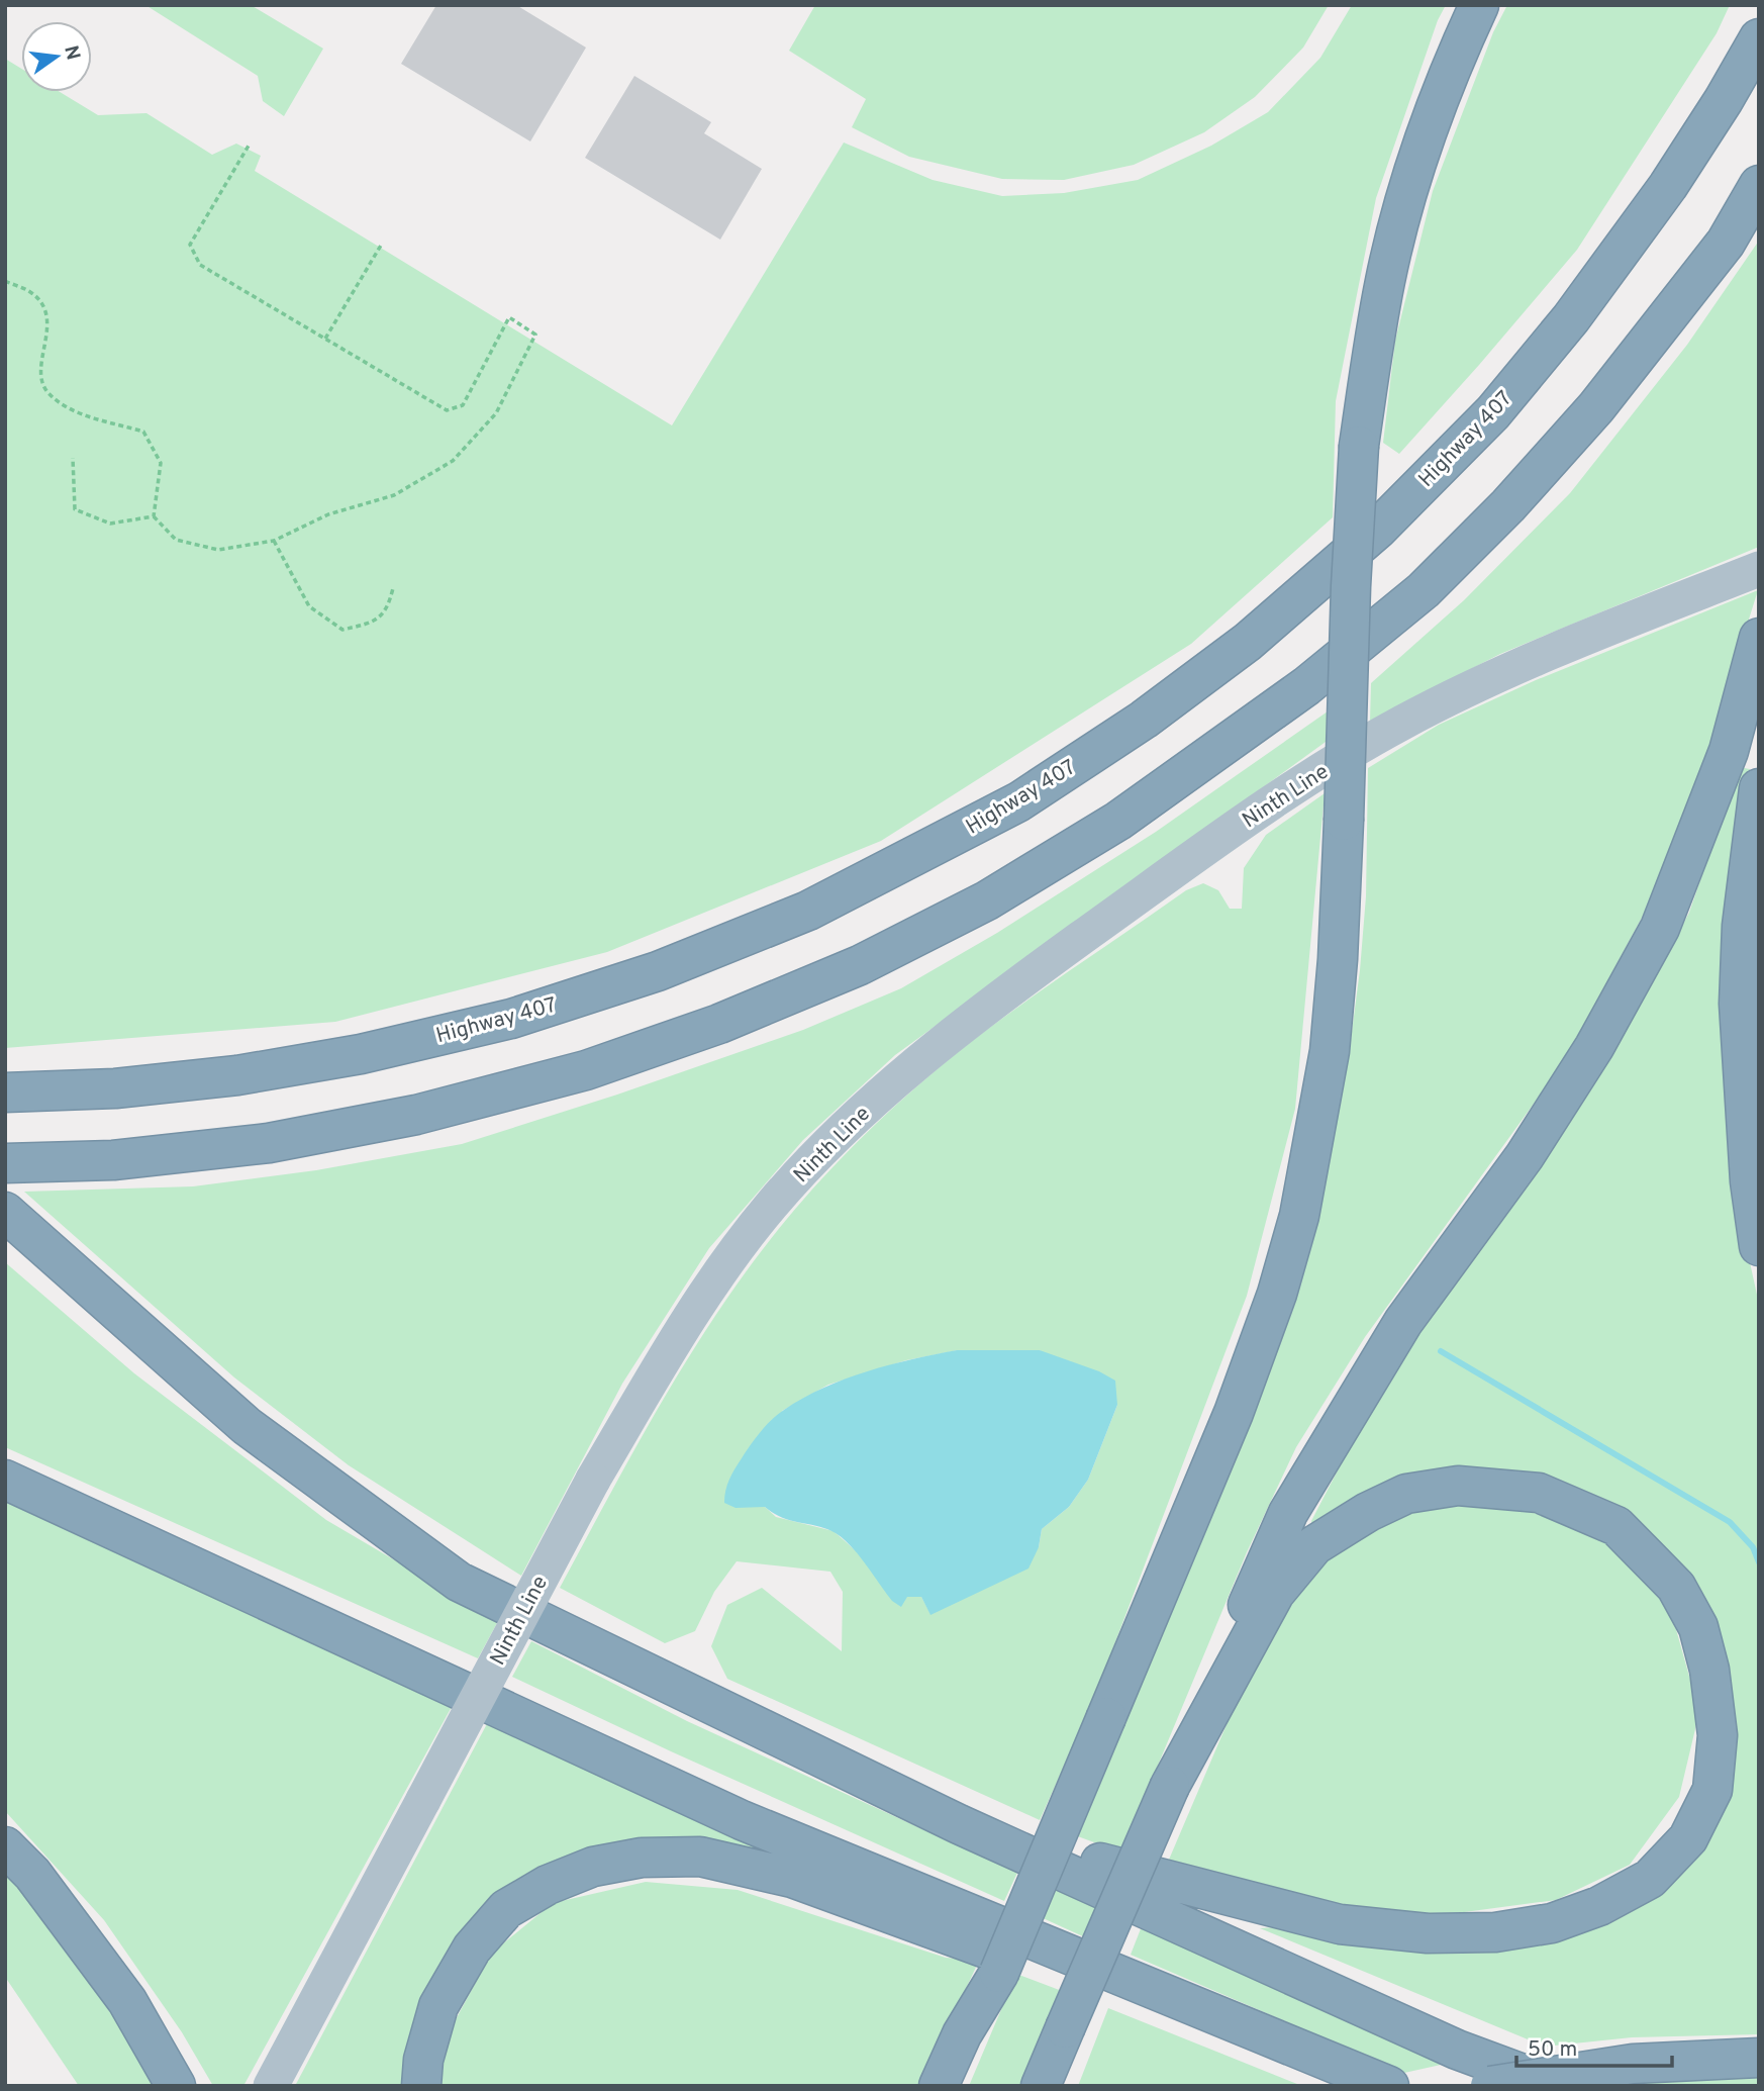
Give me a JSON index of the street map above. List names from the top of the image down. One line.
{"streets":{"highway":["Highway 407"],"main road":["Ninth Line"]},"scale_bar":"50 m","north":"right"}
